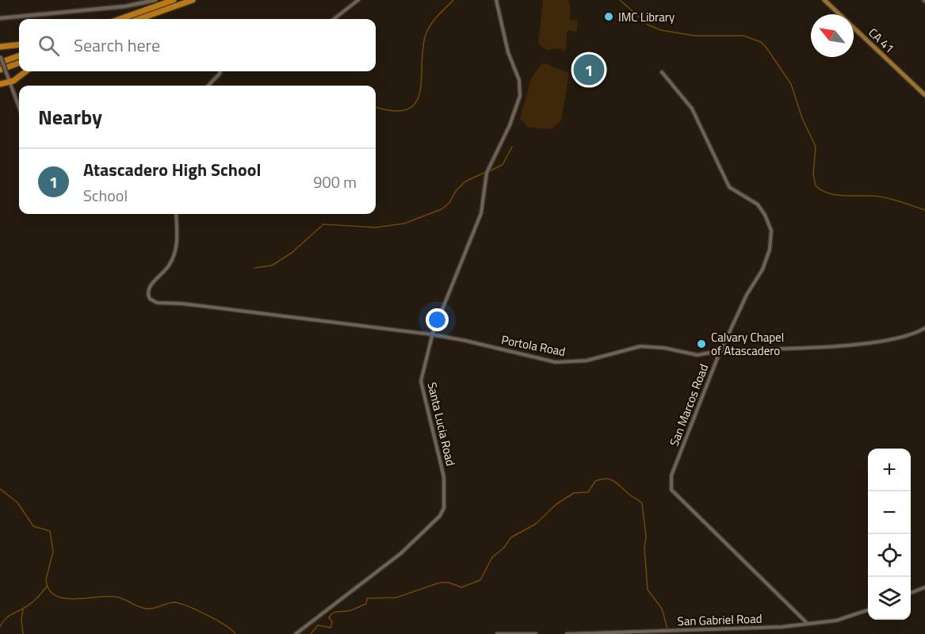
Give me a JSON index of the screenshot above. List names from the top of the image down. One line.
{"streets":{"main road":["CA 41"],"street":["Portola Road","San Marcos Road","Santa Lucia Road","San Gabriel Road"]},"crossings":[["Portola Road","San Marcos Road"],["Portola Road","Santa Lucia Road"],["San Marcos Road","San Gabriel Road"]],"places":["IMC Library","Calvary Chapel of Atascadero"],"north":"top left","page":{"search":"Search here","pins":"1","heading":"Nearby","list":[{"mark":"1","name":"Atascadero High School","note":"School","value":"900 m"}],"map_buttons":["+","−"]}}
